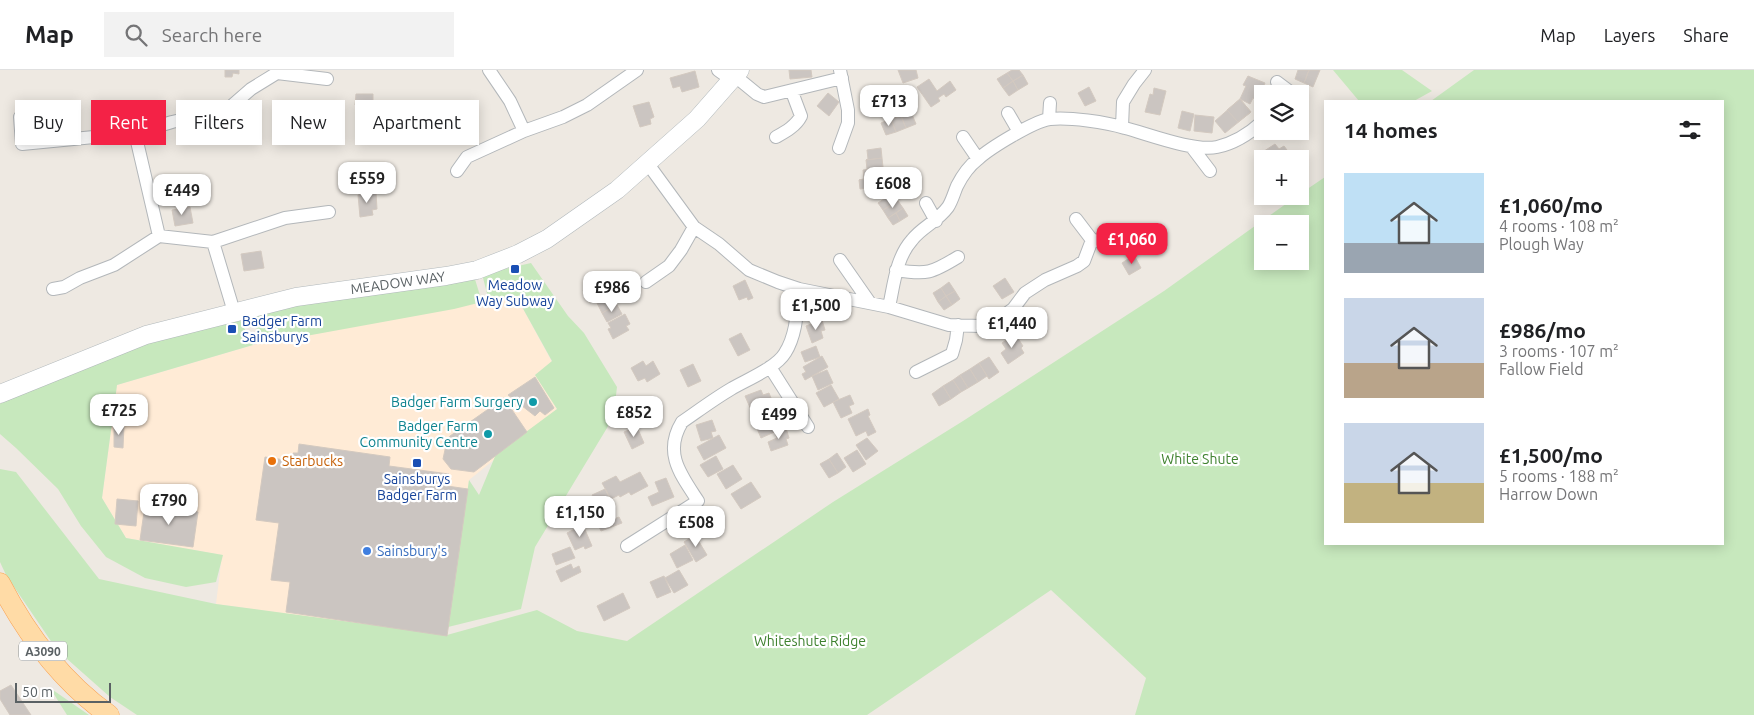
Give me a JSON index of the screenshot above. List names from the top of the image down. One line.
{"streets":{"main road":["A3090"],"street":["MEADOW WAY"]},"parks":["White Shute","Whiteshute Ridge"],"places":{"transit":["Meadow Way Subway","Badger Farm Sainsburys","Sainsburys Badger Farm"],"other":["Badger Farm Surgery","Badger Farm Community Centre","Starbucks","Sainsbury's"]},"scale_bar":"50 m","page":{"header":"Map","search":"Search here","nav":["Map","Layers","Share"],"map_buttons":["+","−"],"price":["£713","£559","£608","£449","£1,060","£986","£1,500","£1,440","£725","£852","£499","£790","£1,150","£508"],"chip":["Buy","Rent","Filters","New","Apartment"],"heading":"14 homes","list":[{"name":"£1,060/mo","note":"4 rooms · 108 m² · Plough Way"},{"name":"£986/mo","note":"3 rooms · 107 m² · Fallow Field"},{"name":"£1,500/mo","note":"5 rooms · 188 m² · Harrow Down"}],"scale":"50 m"}}
